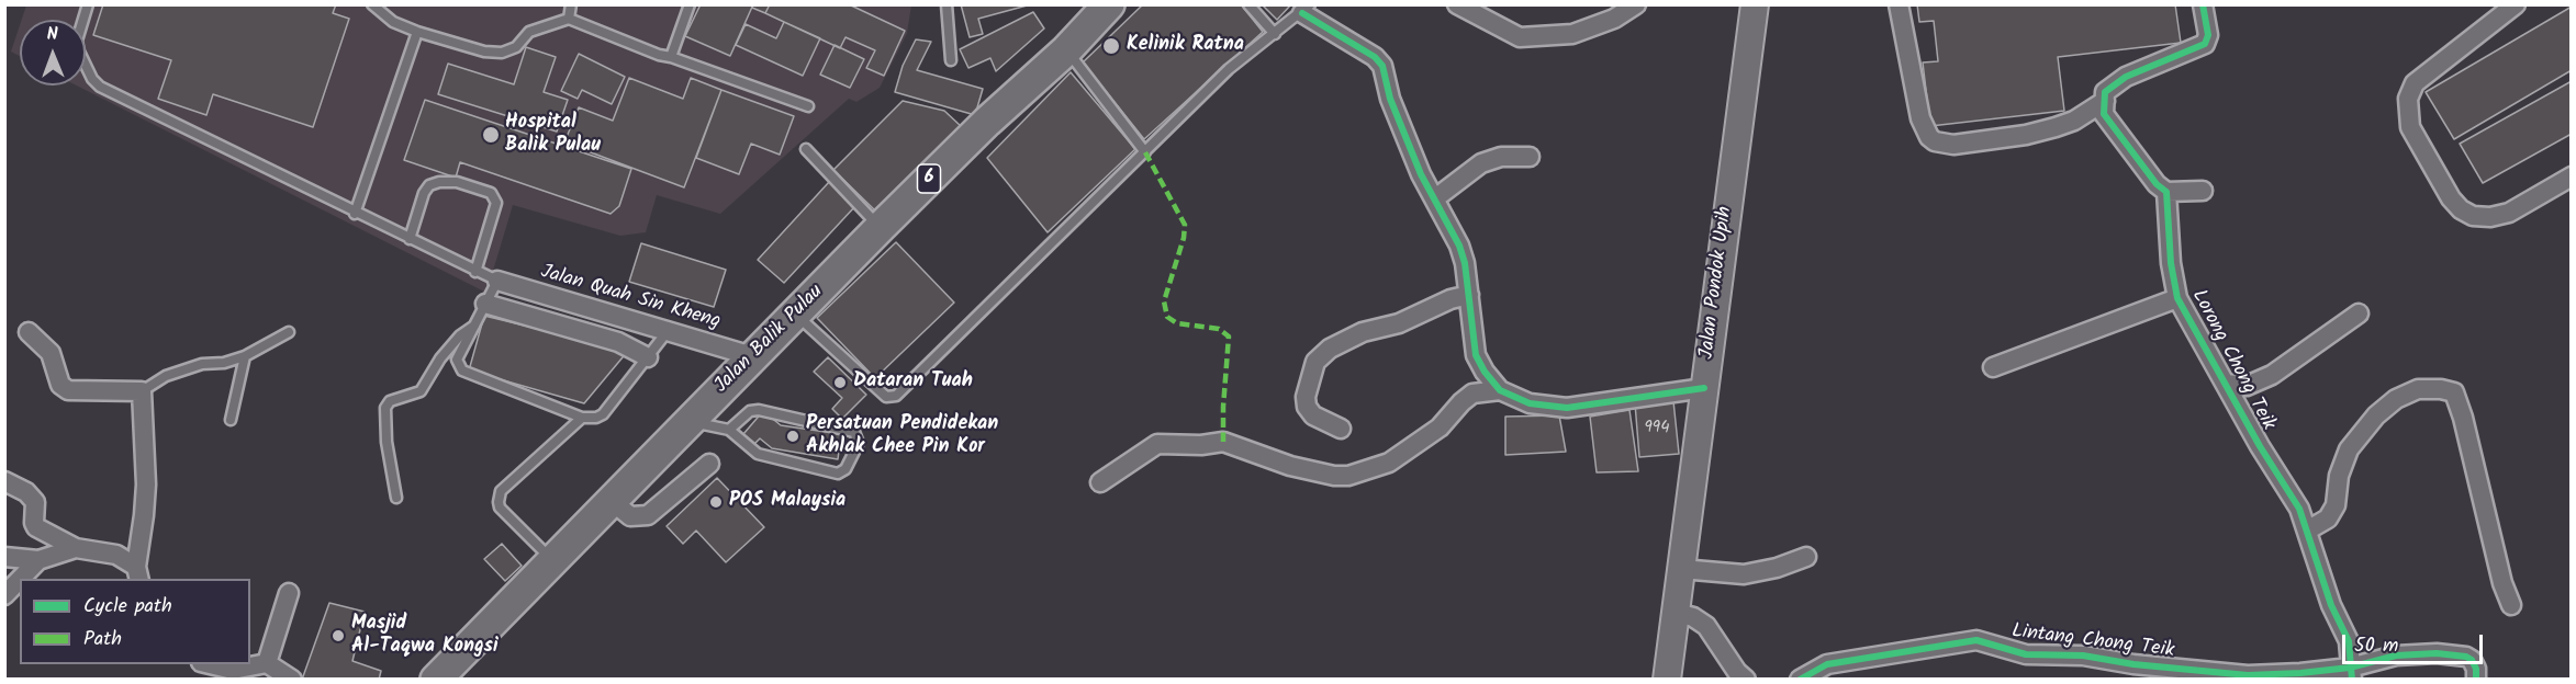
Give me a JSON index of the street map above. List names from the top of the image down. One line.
{"streets":{"main road":["6","Jalan Pondok Upih","Jalan Balik Pulau"],"street":["Jalan Quah Sin Kheng","Lorong Chong Teik","Lintang Chong Teik"]},"crossings":[["Jalan Quah Sin Kheng","Jalan Balik Pulau"],["Lorong Chong Teik","Lintang Chong Teik"]],"places":["Kelinik Ratna","Hospital Balik Pulau","Dataran Tuah","Persatuan Pendidekan Akhlak Chee Pin Kor","POS Malaysia","Masjid Al-Taqwa Kongsi"],"house_numbers":["994"],"legend":["Cycle path","Path"],"scale_bar":"50 m","north":"top"}
